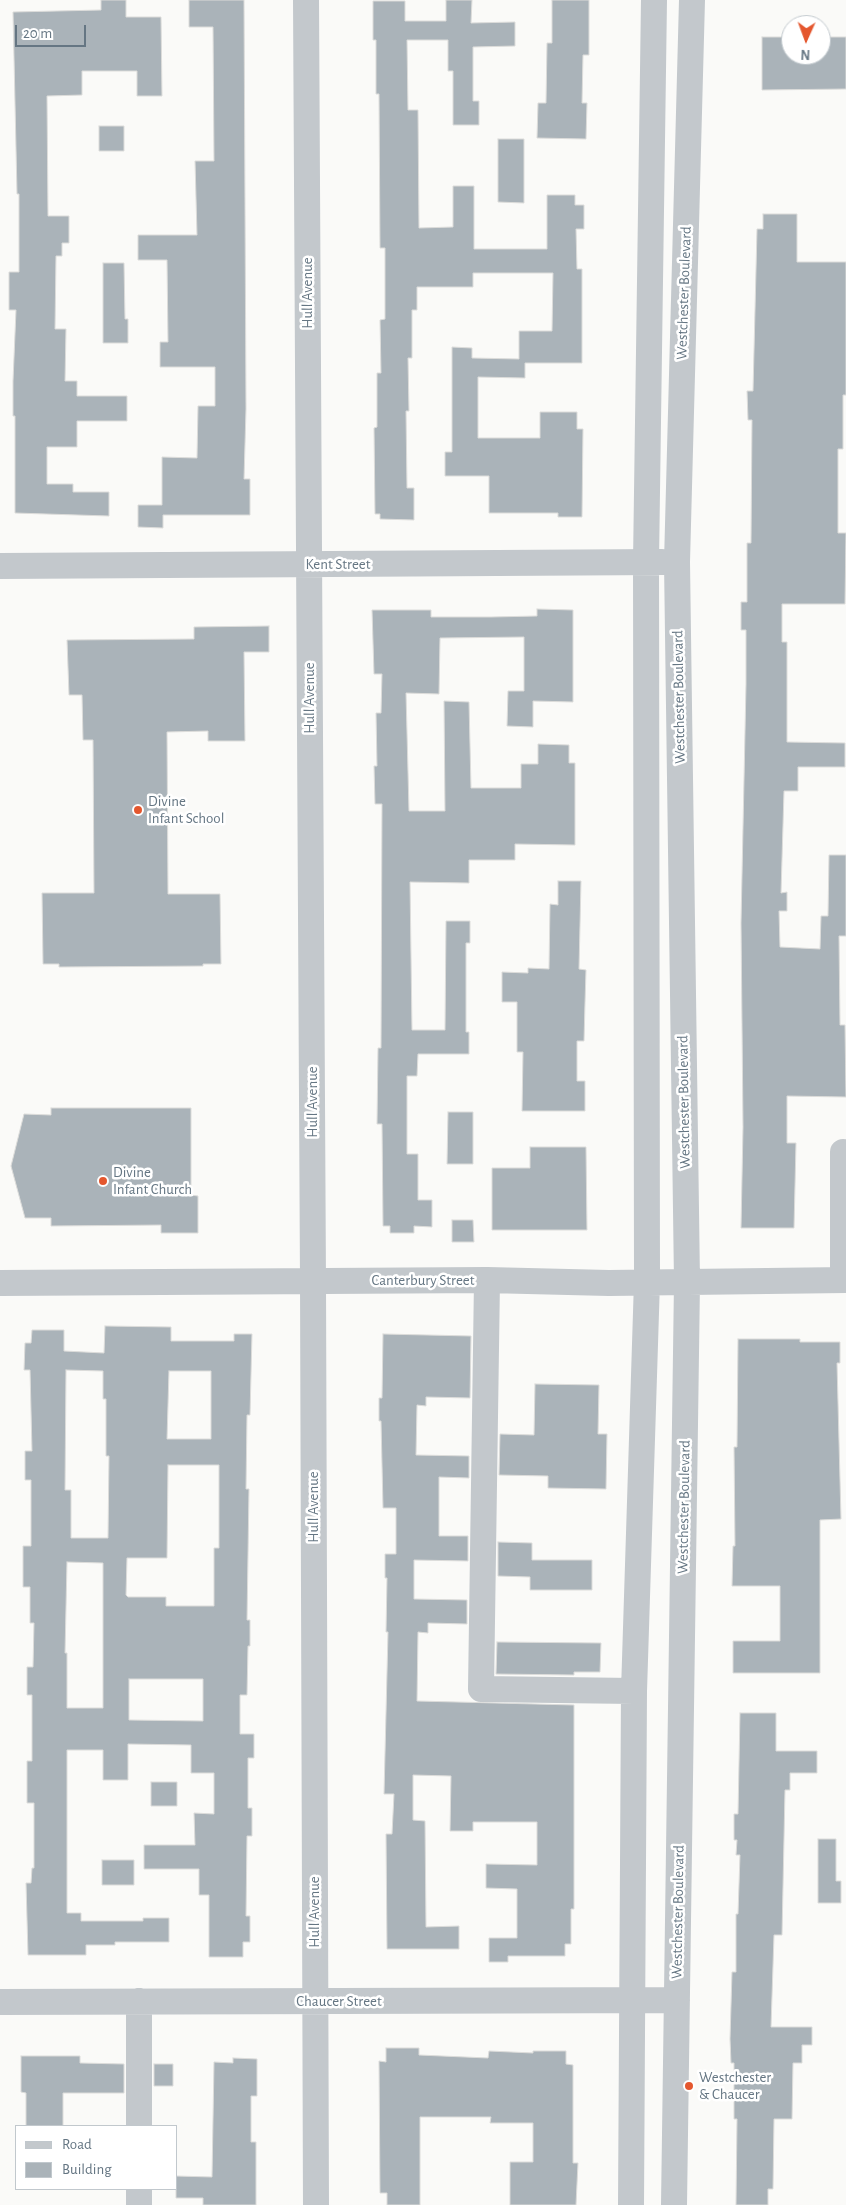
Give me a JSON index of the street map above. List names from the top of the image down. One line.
{"streets":{"street":["Hull Avenue","Westchester Boulevard","Kent Street","Canterbury Street","Chaucer Street"]},"crossings":[["Hull Avenue","Kent Street"],["Hull Avenue","Canterbury Street"],["Hull Avenue","Chaucer Street"],["Westchester Boulevard","Kent Street"],["Westchester Boulevard","Canterbury Street"],["Westchester Boulevard","Chaucer Street"]],"places":["Divine Infant School","Divine Infant Church","Westchester & Chaucer"],"legend":["Road","Building"],"scale_bar":"20 m","north":"bottom"}
